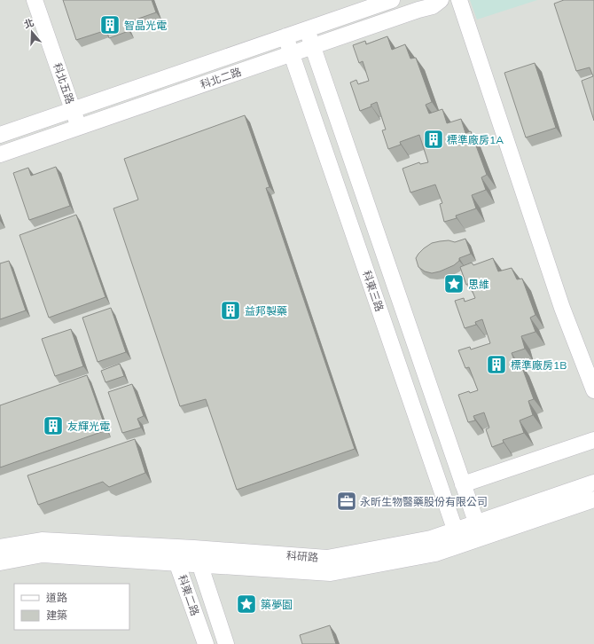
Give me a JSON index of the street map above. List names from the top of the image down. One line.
{"streets":{"street":["科北二路","科北五路","科東三路","科研路","科東二路"]},"crossings":[["科北二路","科北五路"],["科北二路","科東三路"],["科東三路","科研路"],["科研路","科東二路"]],"places":{"building":["智晶光電","標準廠房1A","益邦製藥","標準廠房1B","友輝光電"],"place":["思維","築夢園"],"office":["永昕生物醫藥股份有限公司"]},"legend":["道路","建築"],"north":"top"}
